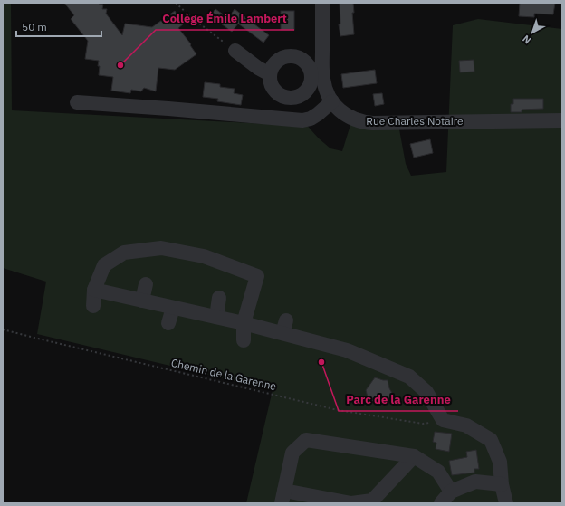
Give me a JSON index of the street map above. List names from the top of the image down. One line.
{"streets":{"street":["Rue Charles Notaire"],"path":["Chemin de la Garenne"]},"places":["Collège Émile Lambert","Parc de la Garenne"],"scale_bar":"50 m","north":"bottom left"}
